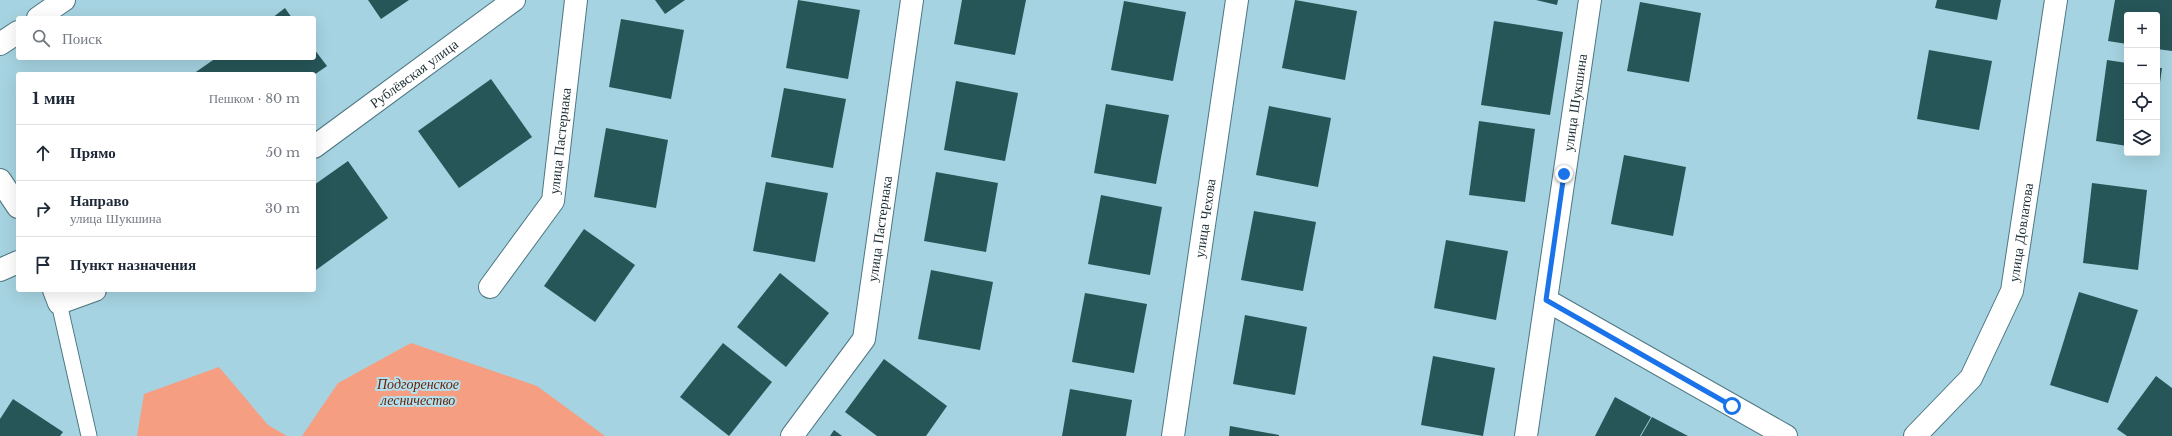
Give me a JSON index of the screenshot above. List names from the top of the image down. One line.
{"streets":{"street":["Рублёвская улица","улица Шукшина","улица Пастернака","улица Чехова","улица Довлатова"]},"parks":["Подгоренское лесничество"],"page":{"map_buttons":["+","−"],"search":"Поиск","heading":["1 мин","Пешком · 80 m"],"list":[["Прямо","50 m"],["Направо","улица Шукшина","30 m"],"Пункт назначения"]}}
